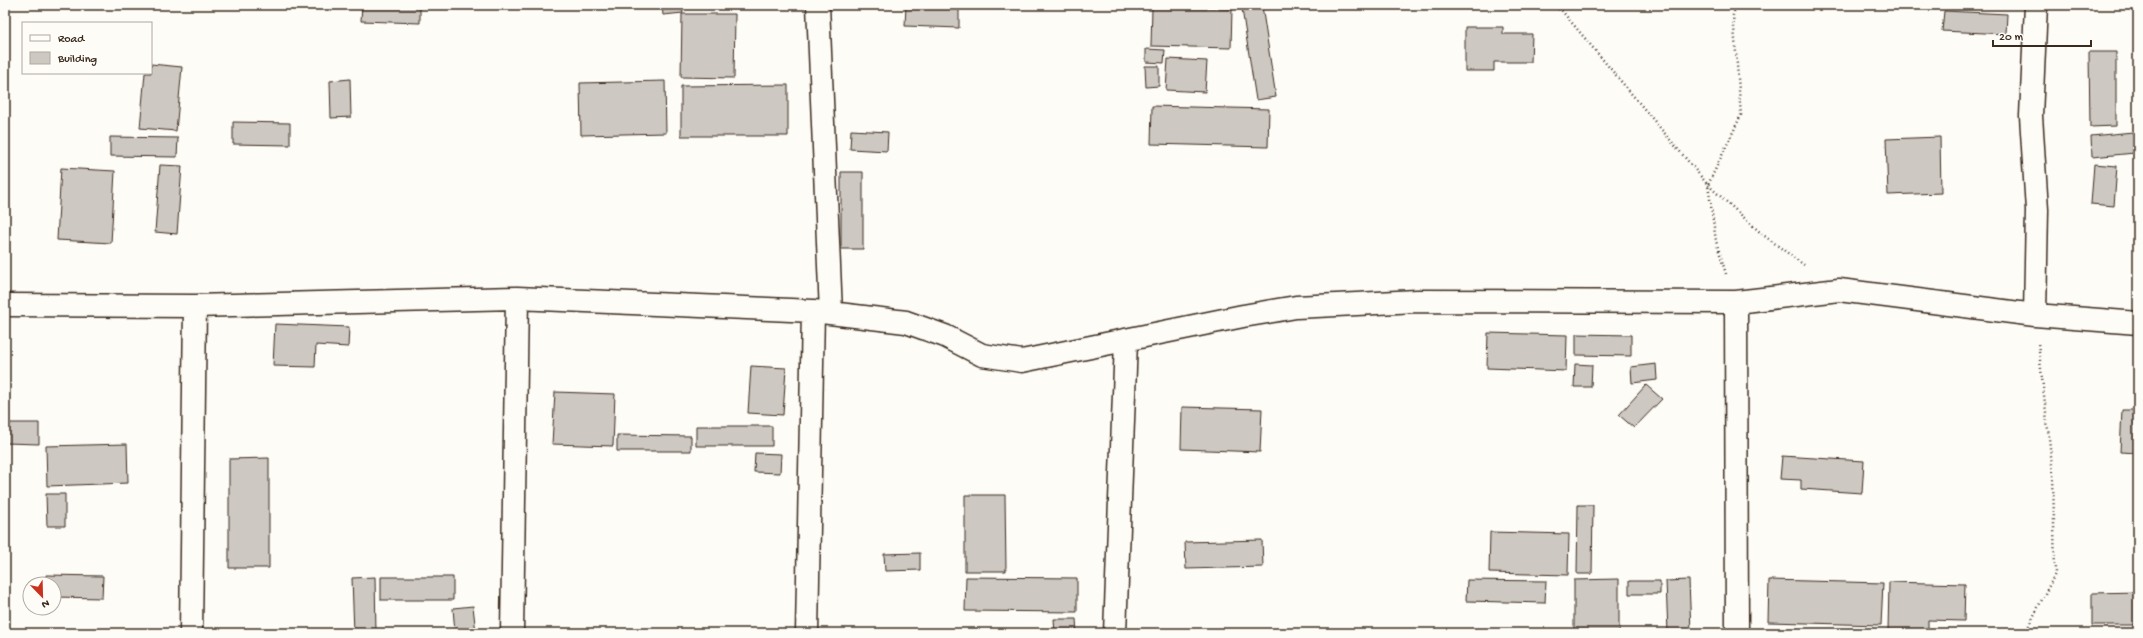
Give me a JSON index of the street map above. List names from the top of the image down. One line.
{"legend":["Road","Building"],"scale_bar":"20 m","north":"bottom right"}
